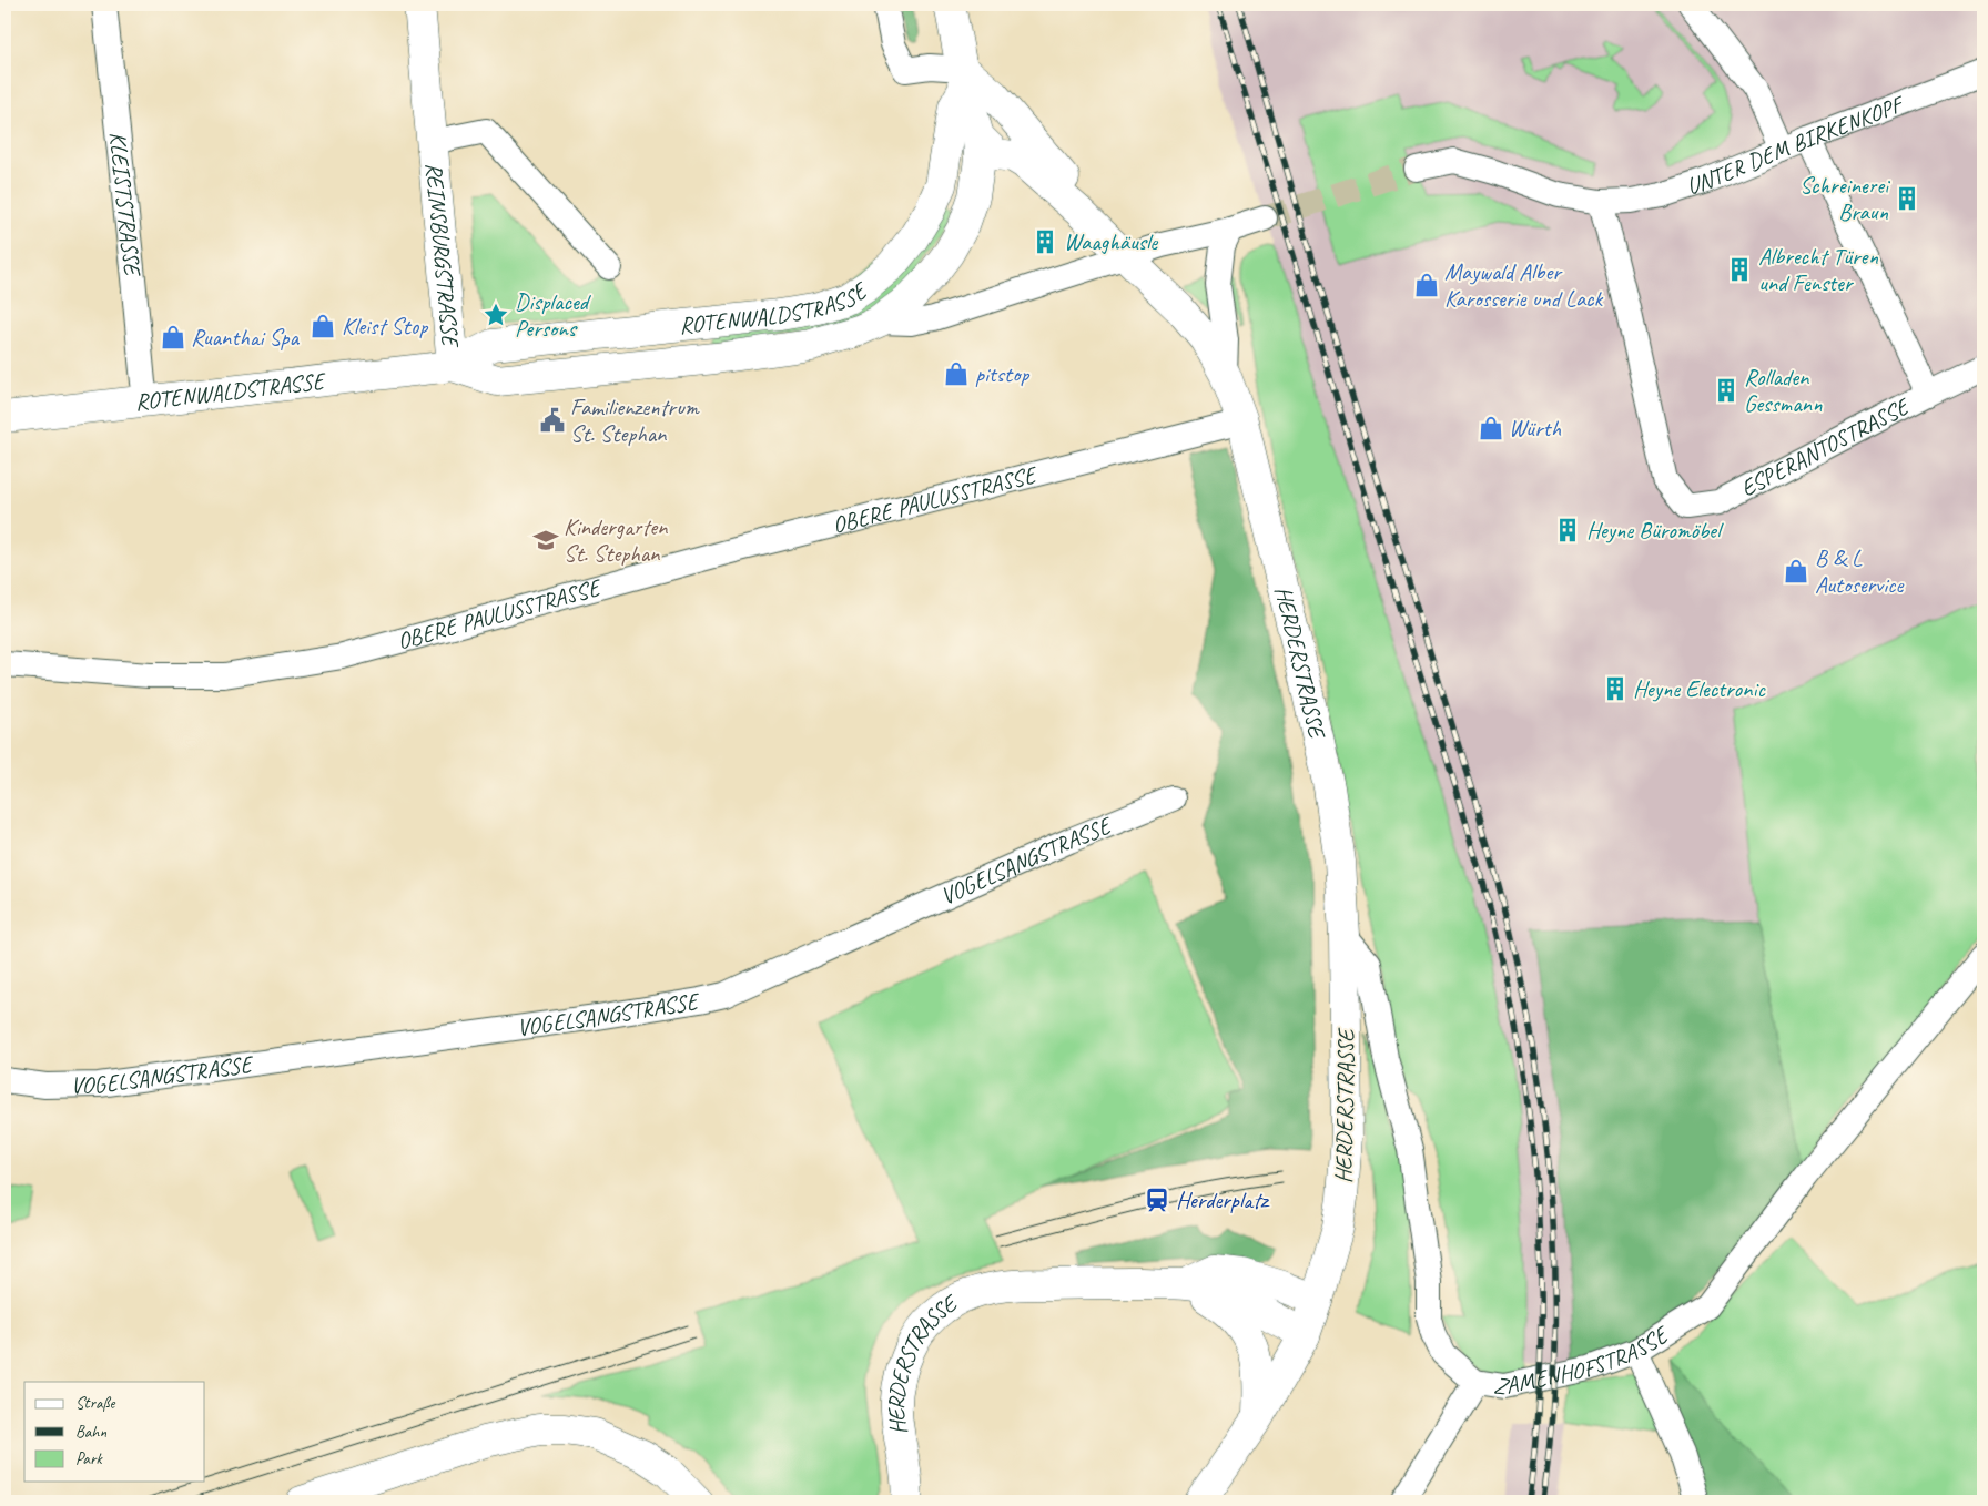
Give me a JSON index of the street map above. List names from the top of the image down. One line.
{"streets":{"main road":["REINSBURGSTRASSE","ROTENWALDSTRASSE","HERDERSTRASSE"],"street":["UNTER DEM BIRKENKOPF","KLEISTSTRASSE","ESPERANTOSTRASSE","OBERE PAULUSSTRASSE","VOGELSANGSTRASSE","ZAMENHOFSTRASSE"]},"crossings":[["UNTER DEM BIRKENKOPF","ESPERANTOSTRASSE"],["KLEISTSTRASSE","ROTENWALDSTRASSE"],["REINSBURGSTRASSE","ROTENWALDSTRASSE"],["ROTENWALDSTRASSE","HERDERSTRASSE"],["OBERE PAULUSSTRASSE","HERDERSTRASSE"],["HERDERSTRASSE","ZAMENHOFSTRASSE"]],"places":{"building":["Schreinerei Braun","Waaghäusle","Albrecht Türen und Fenster","Rolladen Gessmann","Heyne Büromöbel","Heyne Electronic"],"shop":["Maywald Alber Karosserie und Lack","Kleist Stop","Ruanthai Spa","pitstop","Würth","B & L Autoservice"],"place":["Displaced Persons"],"public building":["Familienzentrum St. Stephan"],"school or university":["Kindergarten St. Stephan"],"station":["Herderplatz"]},"legend":["Straße","Bahn","Park"]}
